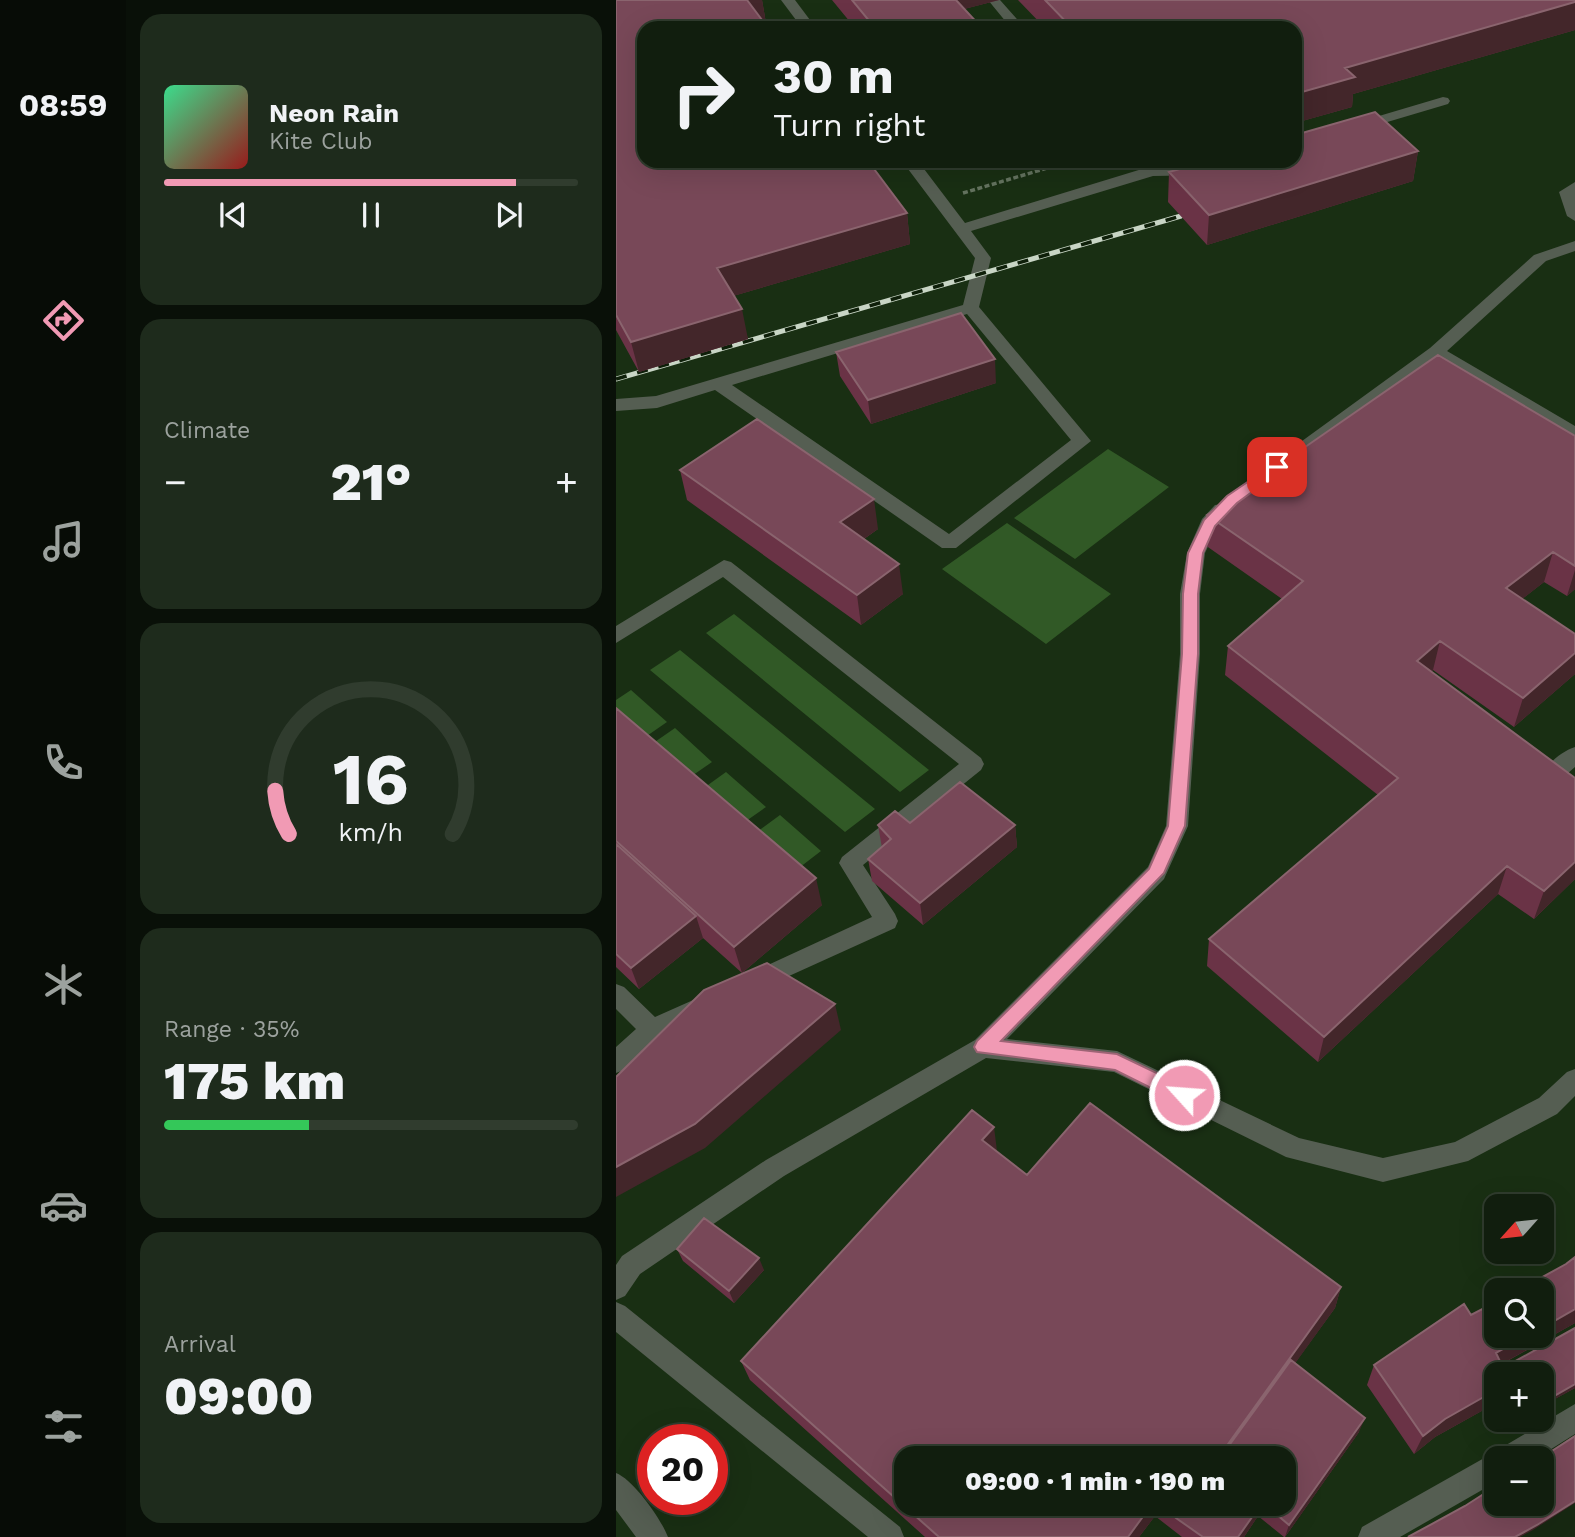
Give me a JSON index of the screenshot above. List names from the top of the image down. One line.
{"north":"bottom left","page":{"tabs":"08:59","turn":["30 m","Turn right"],"song":["Neon Rain","Kite Club"],"tile":["Climate",["Range · 35%","175 km"],["Arrival","09:00"]],"heat":["−","21°","+"],"map_buttons":["+","−"],"limit":"20","trip":"09:00 · 1 min · 190 m","gauge":["16","km/h"]}}
